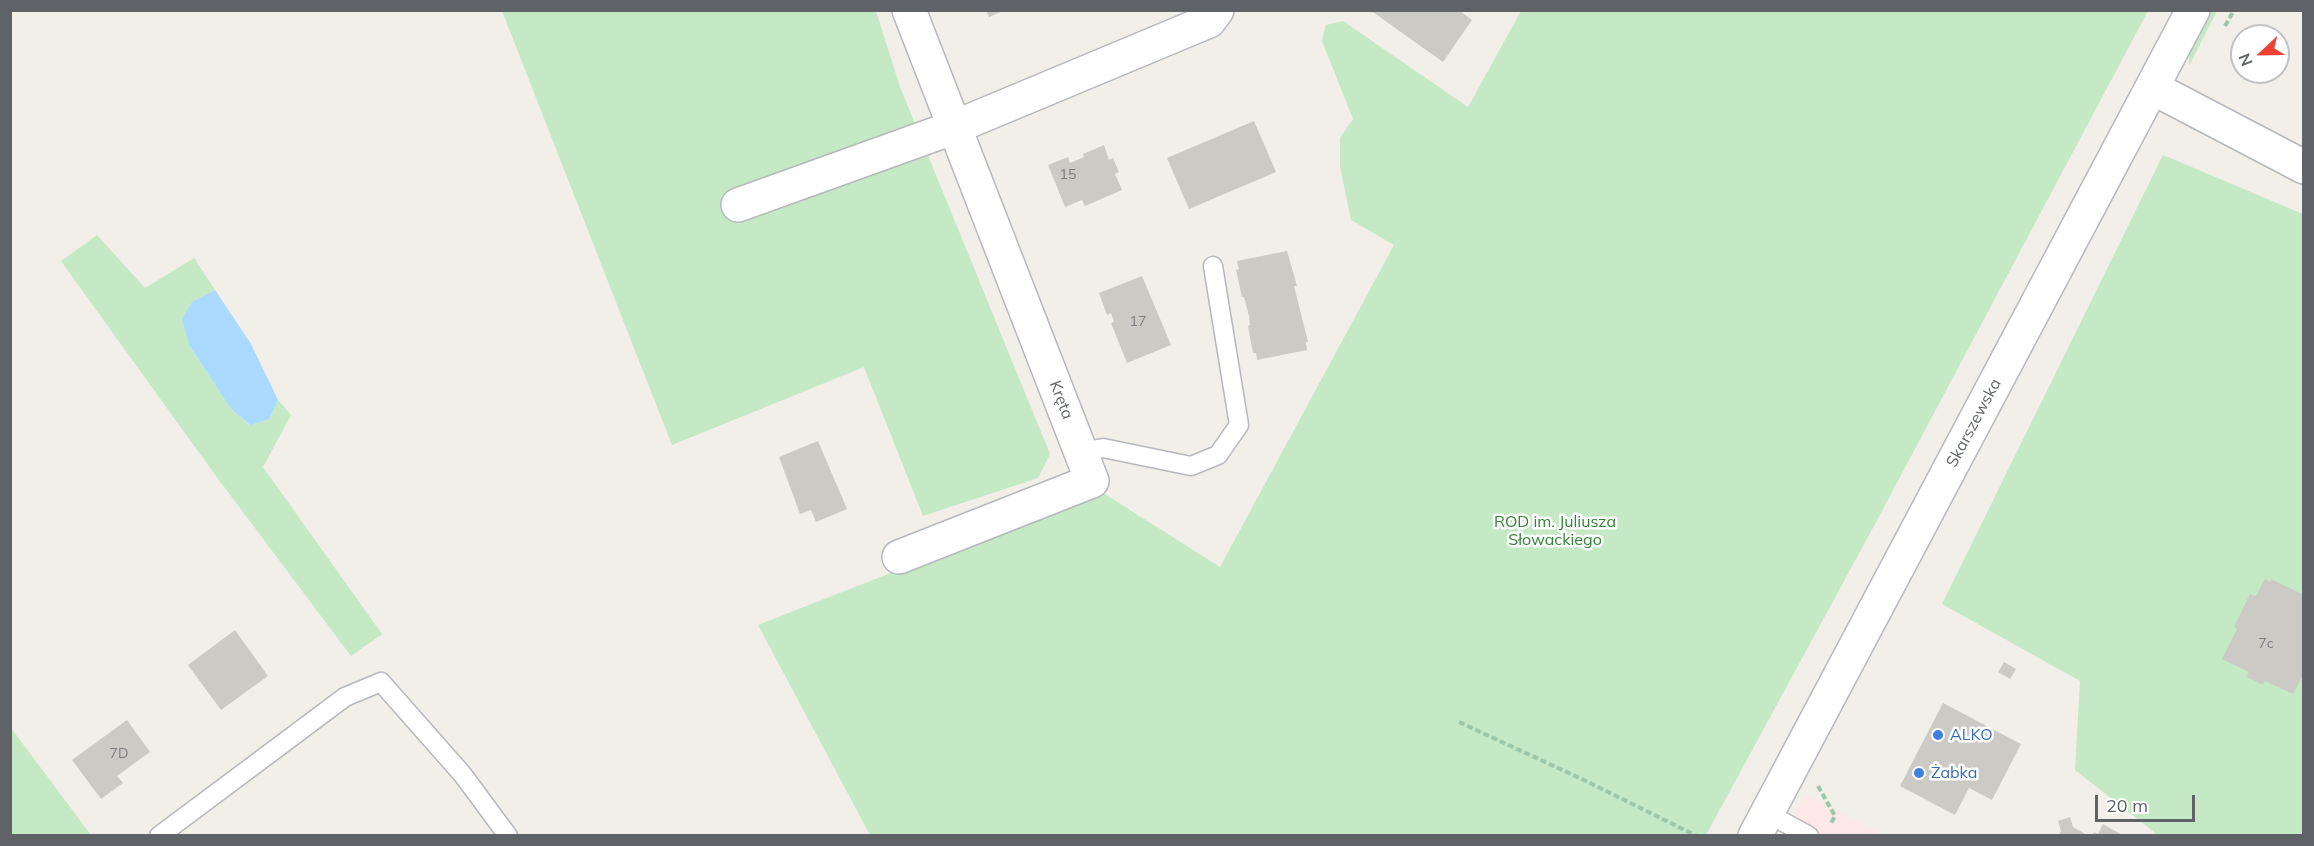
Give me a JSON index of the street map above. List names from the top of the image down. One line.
{"streets":{"street":["Kręta","Skarszewska"]},"parks":["ROD im. Juliusza Słowackiego"],"places":["ALKO","Żabka"],"house_numbers":["15","17","7c","7D"],"scale_bar":"20 m","north":"left"}
